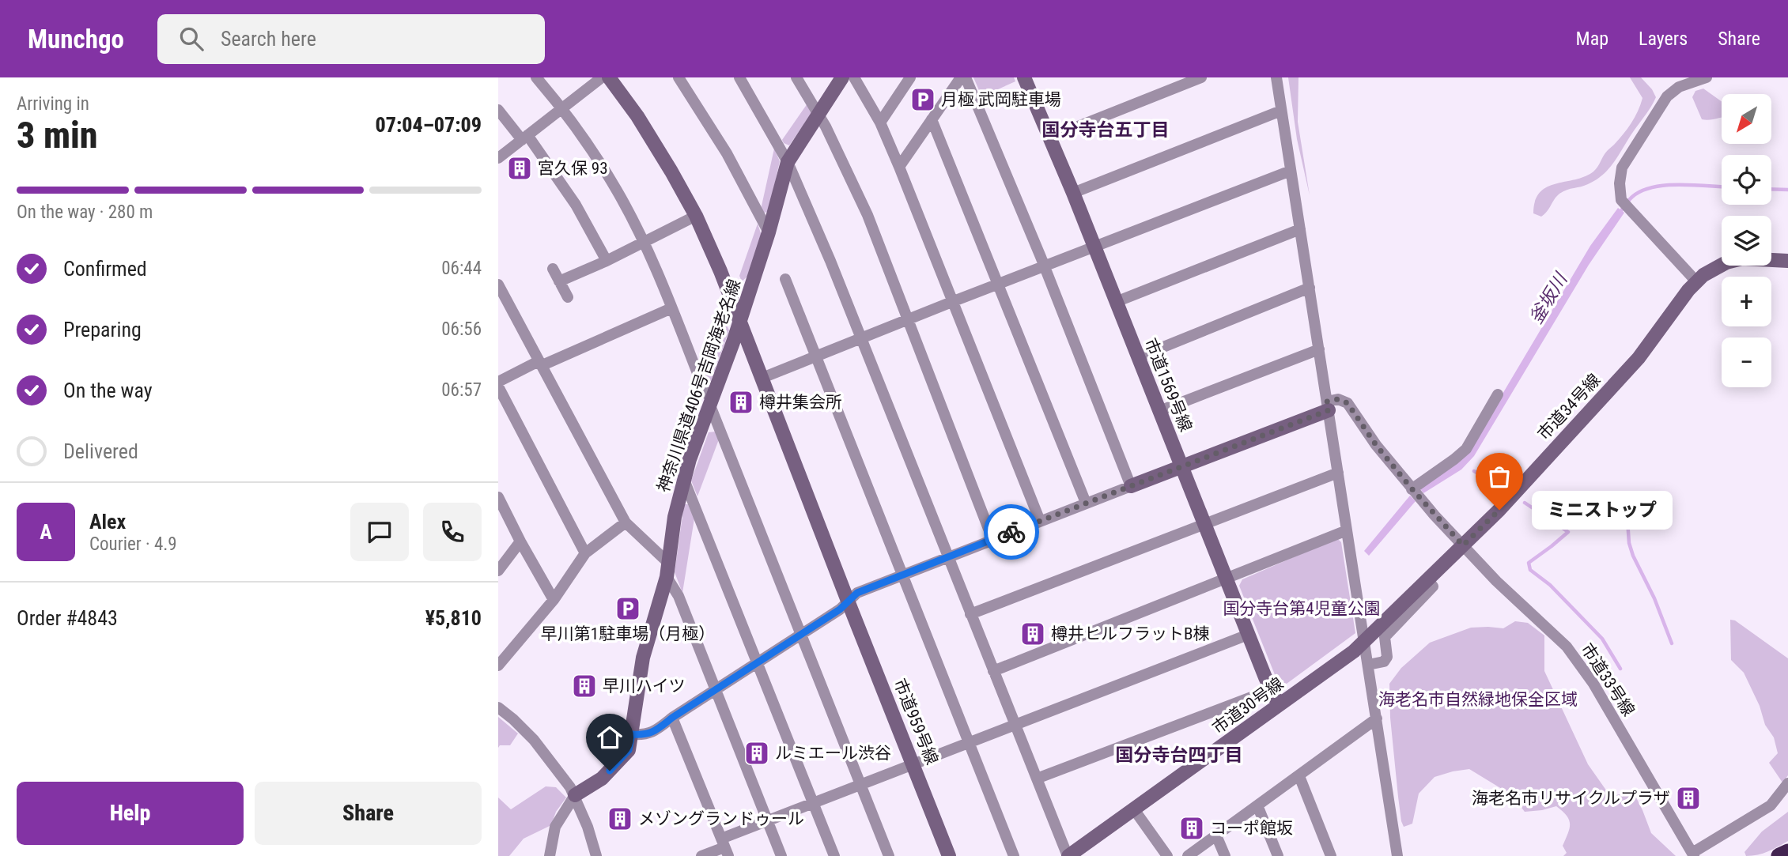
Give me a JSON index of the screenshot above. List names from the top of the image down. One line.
{"streets":{"street":["市道1569号線","神奈川県道406号吉岡海老名線","市道34号線","市道33号線","市道30号線","市道959号線"]},"crossings":[["市道1569号線","市道30号線"],["神奈川県道406号吉岡海老名線","市道959号線"],["市道34号線","市道33号線"],["市道34号線","市道30号線"]],"districts":["国分寺台五丁目","国分寺台四丁目"],"water":["釜坂川"],"parks":["国分寺台第4児童公園","海老名市自然緑地保全区域"],"places":{"parking":["月極 武岡駐車場","早川第1駐車場（月極）"],"building":["宮久保 93","樽井集会所","樽井ヒルフラットB棟","早川ハイツ","ルミエール渋谷","海老名市リサイクルプラザ","メゾングランドゥール","コーポ館坂"],"other":["ミニストップ"]},"north":"bottom left","page":{"header":"Munchgo","search":"Search here","nav":["Map","Layers","Share"],"heading":["3 min","Arriving in","07:04–07:09"],"panel":["Alex","Courier · 4.9","Order #4843","¥5,810"],"map_buttons":["+","−"],"bar":"On the way · 280 m","list":[["Confirmed","06:44"],["Preparing","06:56"],["On the way","06:57"],"Delivered"],"bubble":"ミニストップ","round":"A","buttons":["Help","Share"]}}
